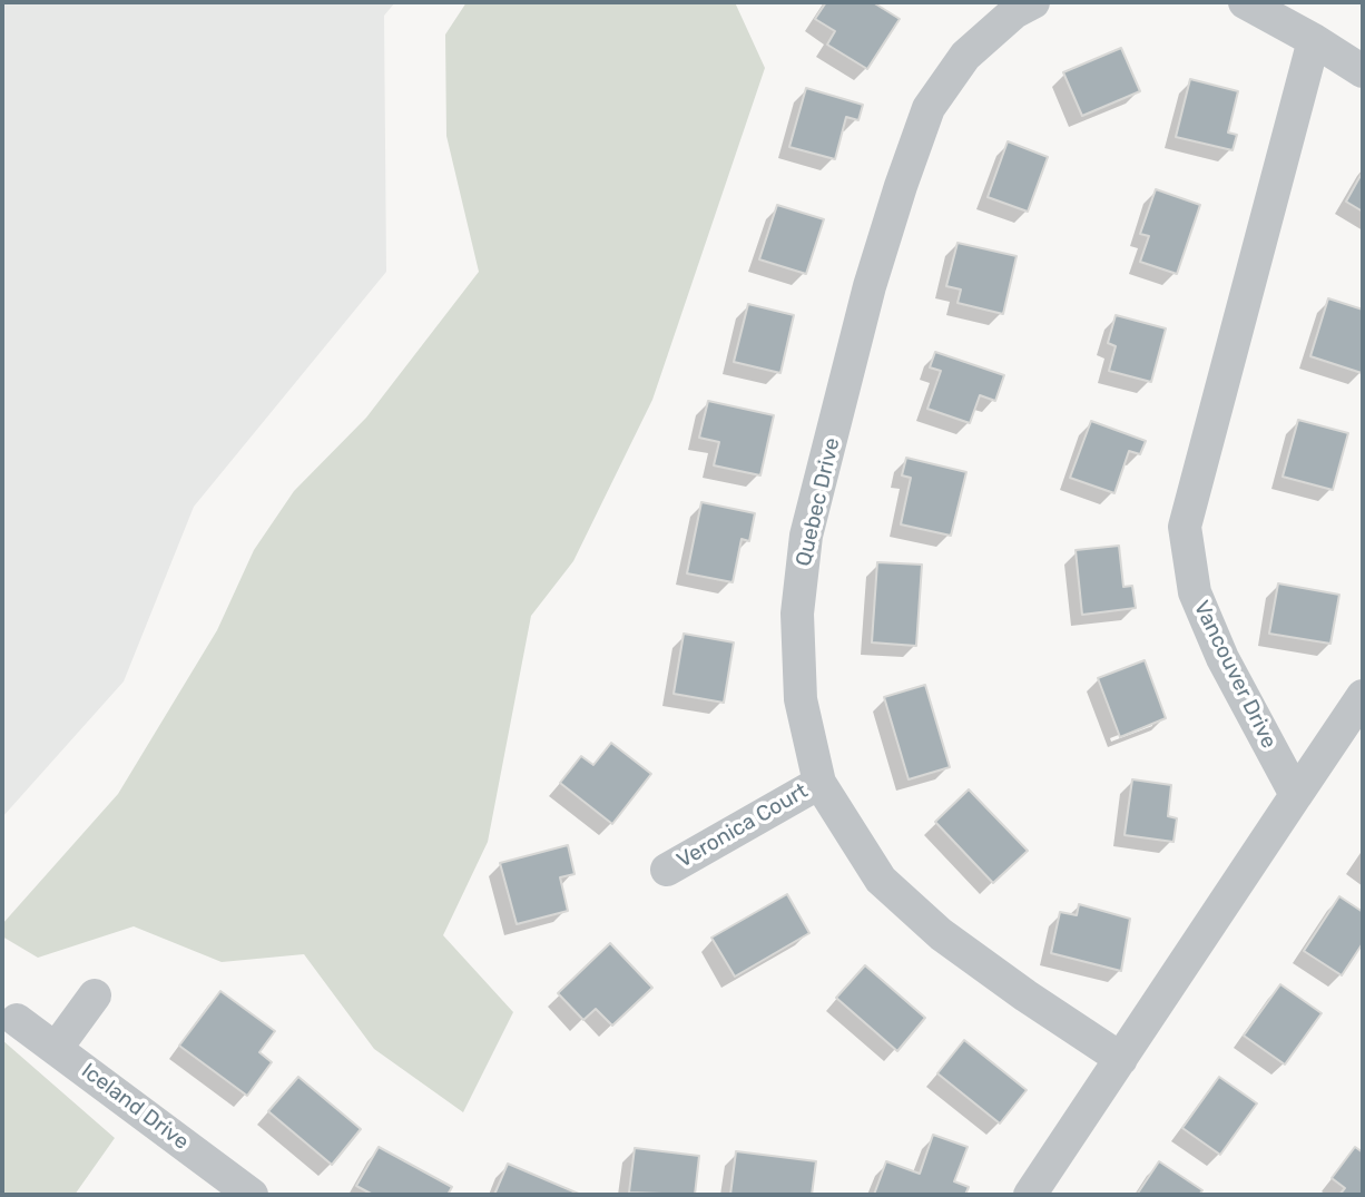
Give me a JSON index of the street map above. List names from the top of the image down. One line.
{"streets":{"street":["Quebec Drive","Vancouver Drive","Veronica Court","Iceland Drive"]},"crossings":[["Quebec Drive","Veronica Court"]]}
